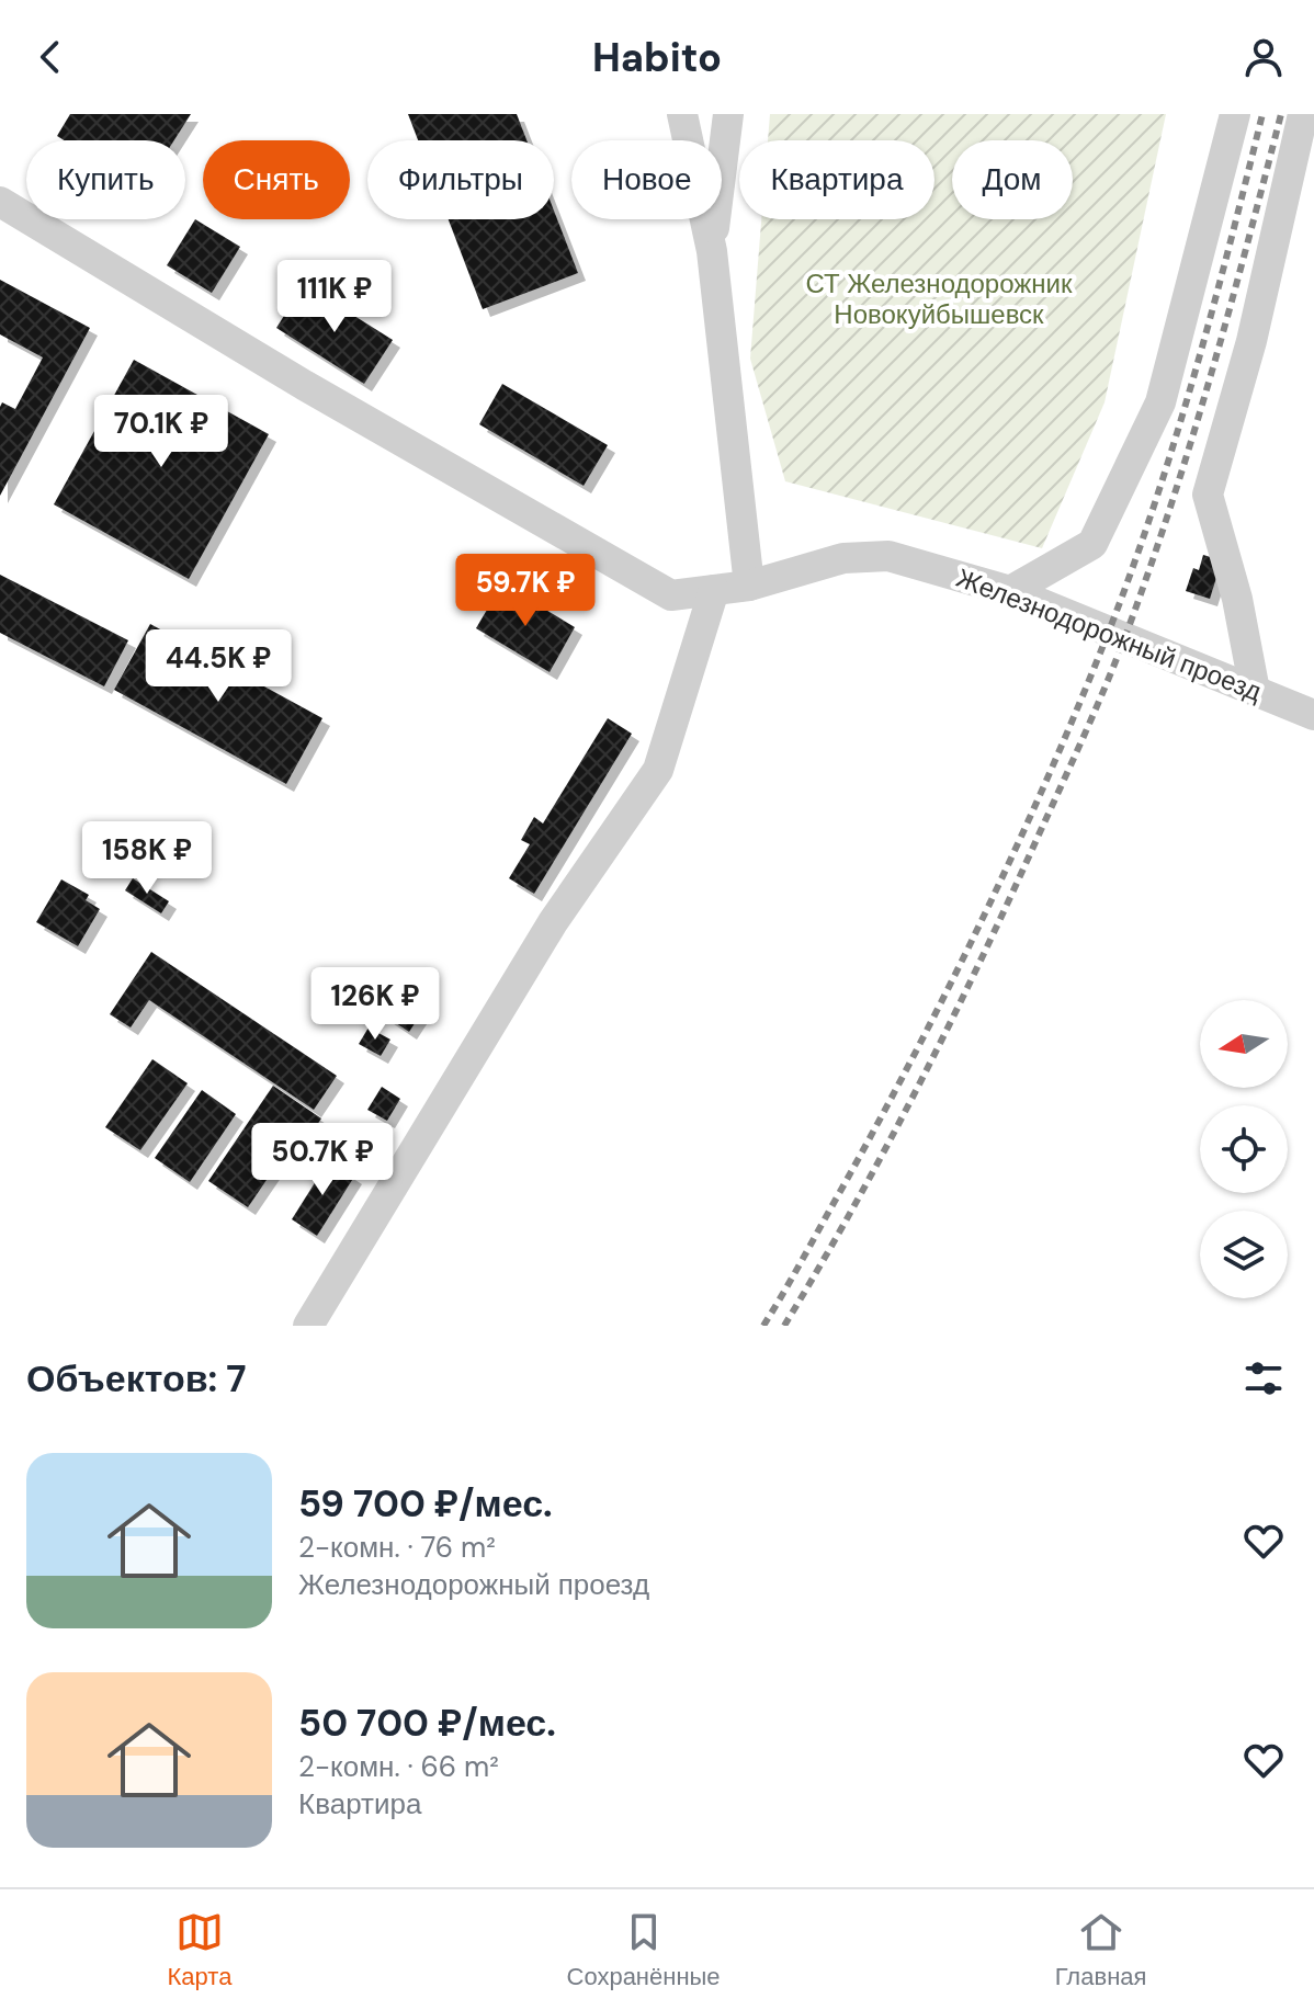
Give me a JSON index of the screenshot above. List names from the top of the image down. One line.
{"streets":{"street":["Железнодорожный проезд"]},"parks":["СТ Железнодорожник Новокуйбышевск"],"north":"left","page":{"header":"Habito","chip":["Купить","Снять","Фильтры","Новое","Квартира","Дом"],"price":["111K ₽","70.1K ₽","59.7K ₽","44.5K ₽","158K ₽","126K ₽","50.7K ₽"],"heading":"Объектов: 7","list":[{"name":"59 700 ₽/мес.","note":"2-комн. · 76 m² · Железнодорожный проезд"},{"name":"50 700 ₽/мес.","note":"2-комн. · 66 m² · Квартира"}],"tabs":["Карта","Сохранённые","Главная"]}}
